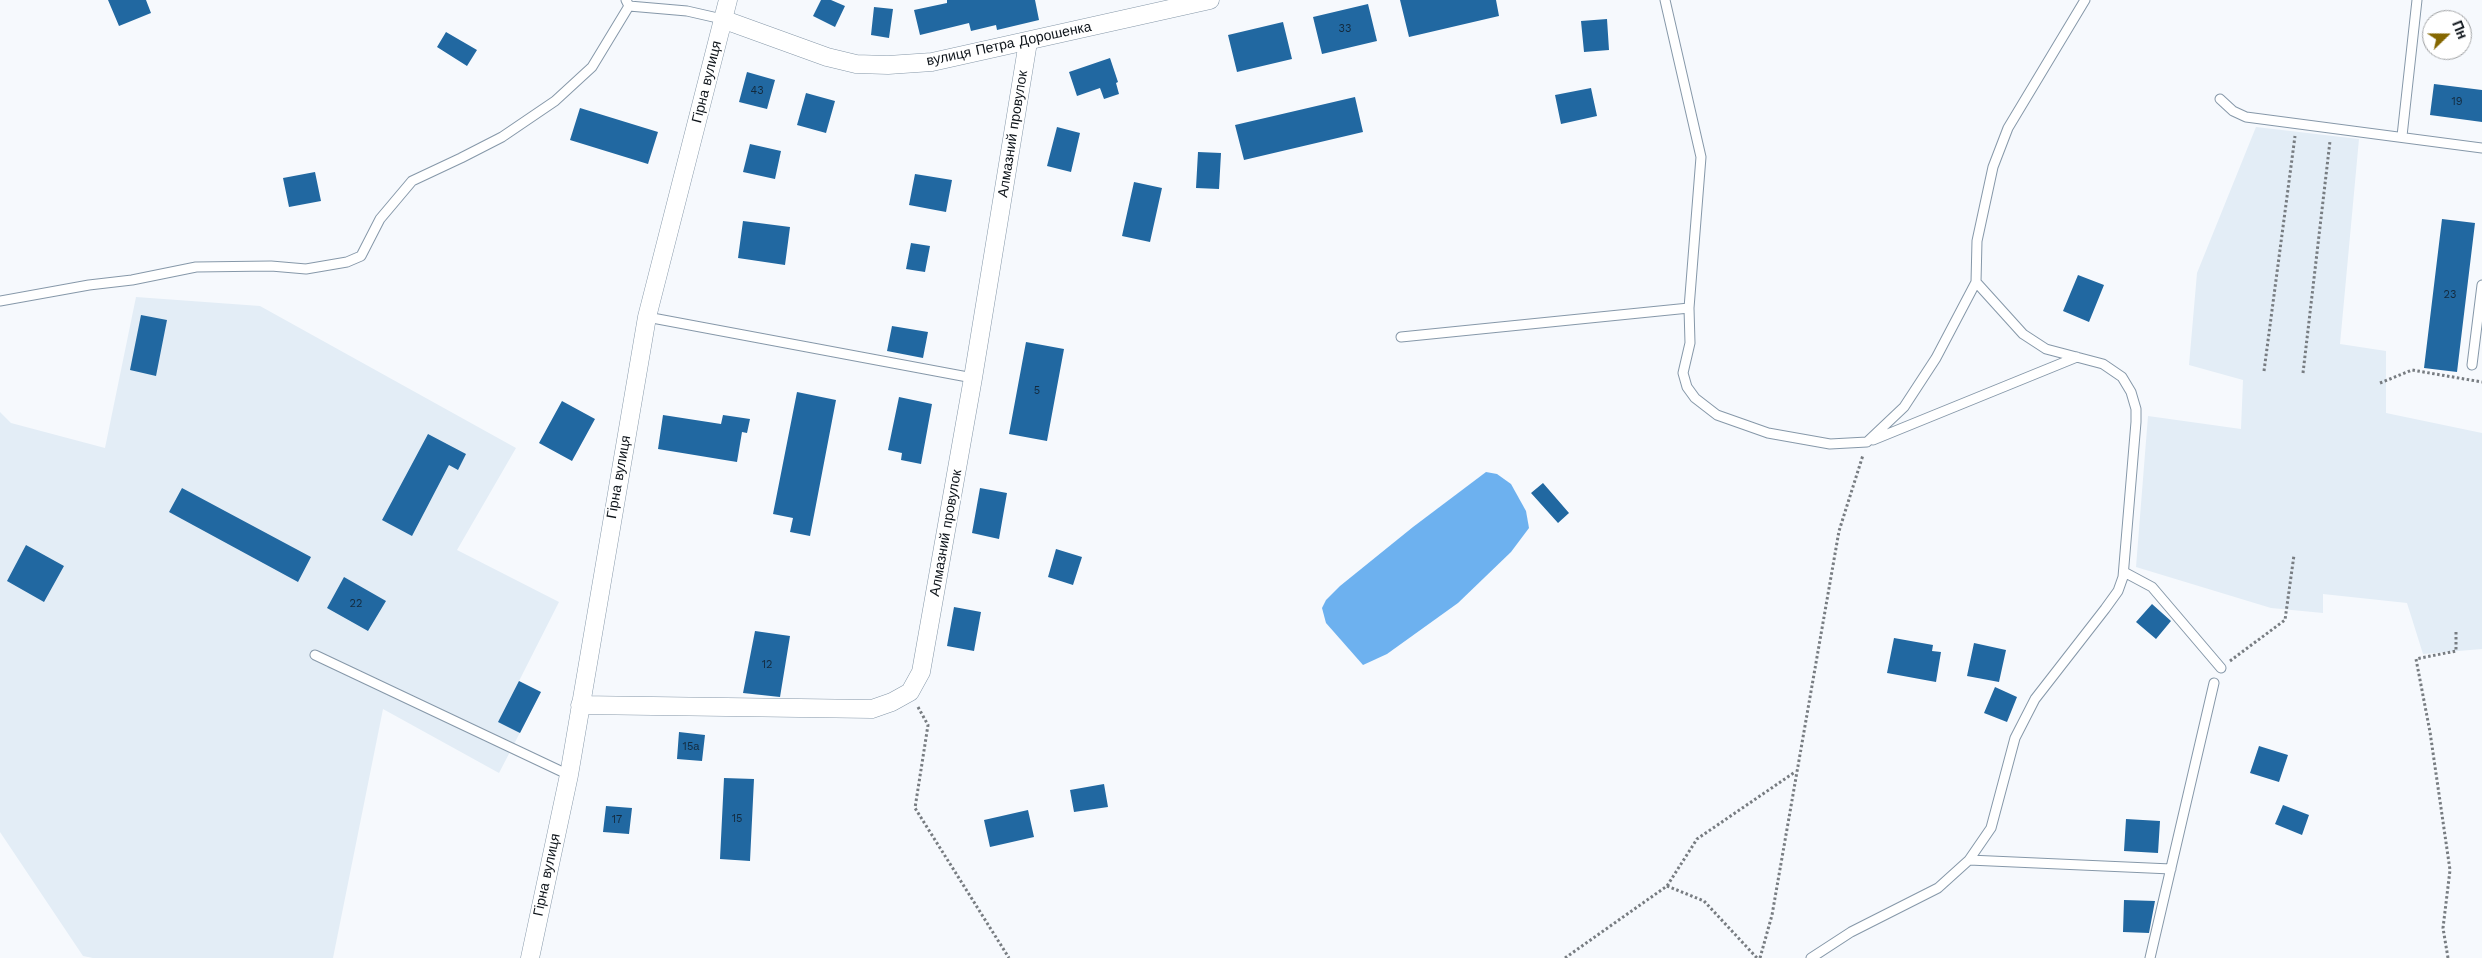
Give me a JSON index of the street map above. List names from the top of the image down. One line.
{"streets":{"street":["вулиця Петра Дорошенка","Гірна вулиця","Алмазний провулок"]},"crossings":[["вулиця Петра Дорошенка","Гірна вулиця"],["вулиця Петра Дорошенка","Алмазний провулок"]],"house_numbers":["33","43","19","23","5","22","12","15а","15","17"],"north":"right"}
